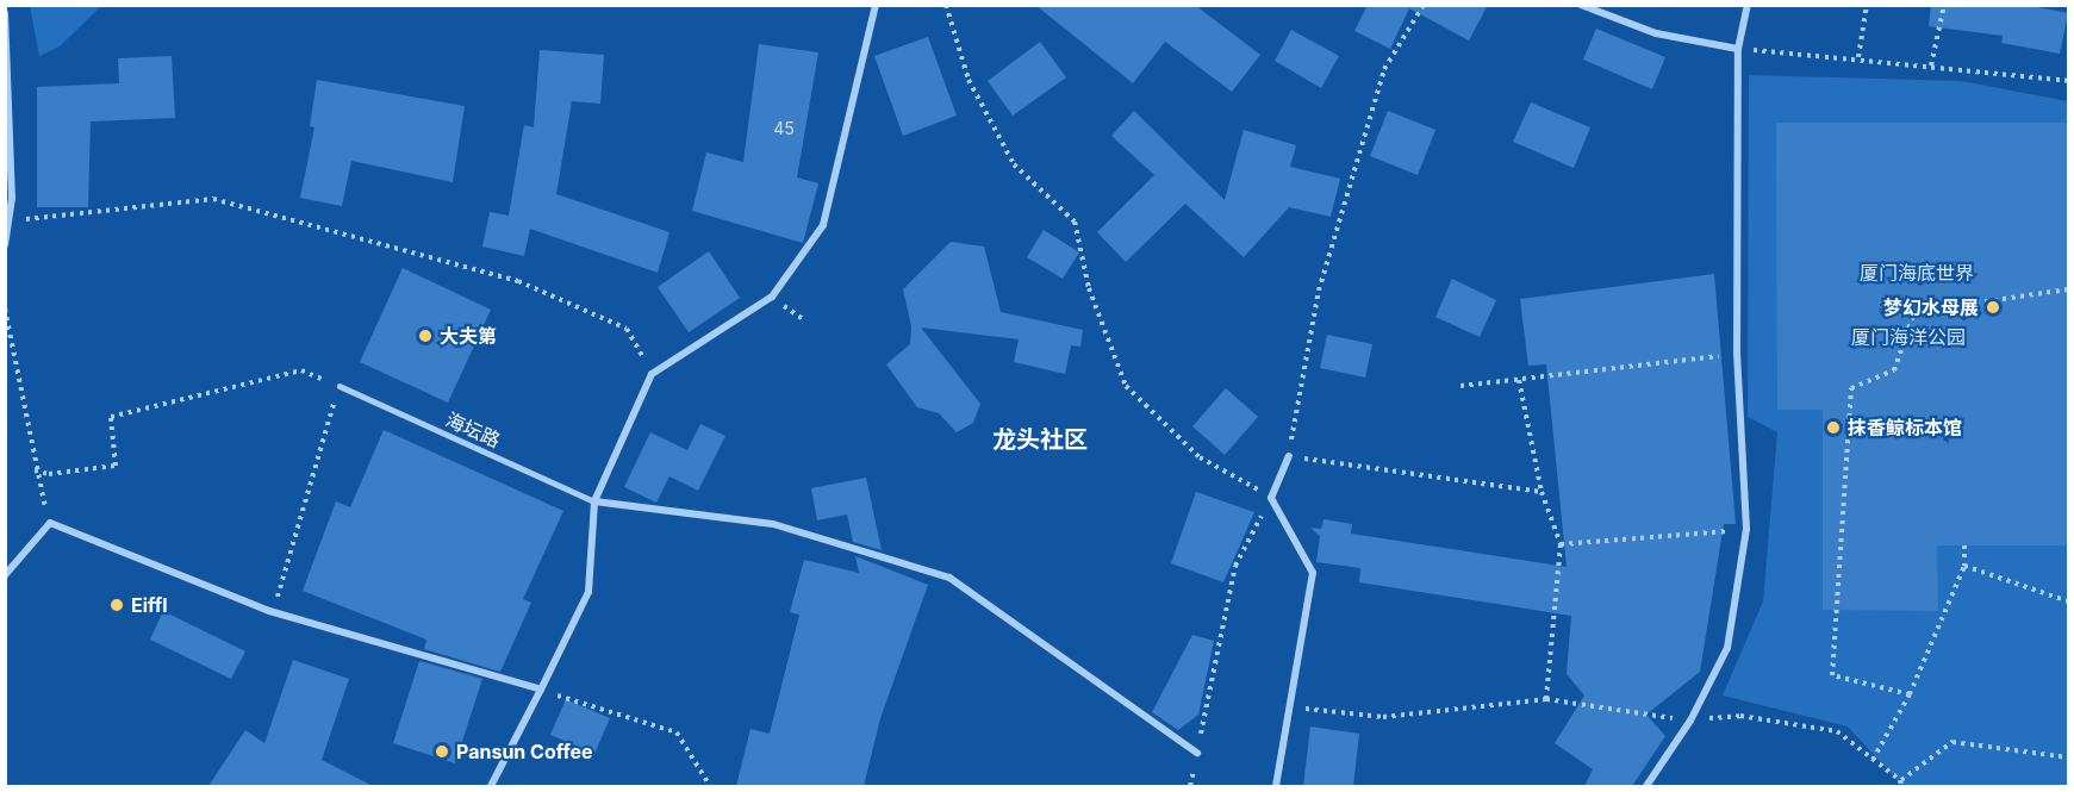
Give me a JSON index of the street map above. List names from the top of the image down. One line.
{"streets":{"lane":["海坛路"]},"districts":["龙头社区"],"parks":["厦门海底世界","厦门海洋公园"],"places":["梦幻水母展","大夫第","抹香鲸标本馆","Eiffl","Pansun Coffee"],"house_numbers":["45"]}
